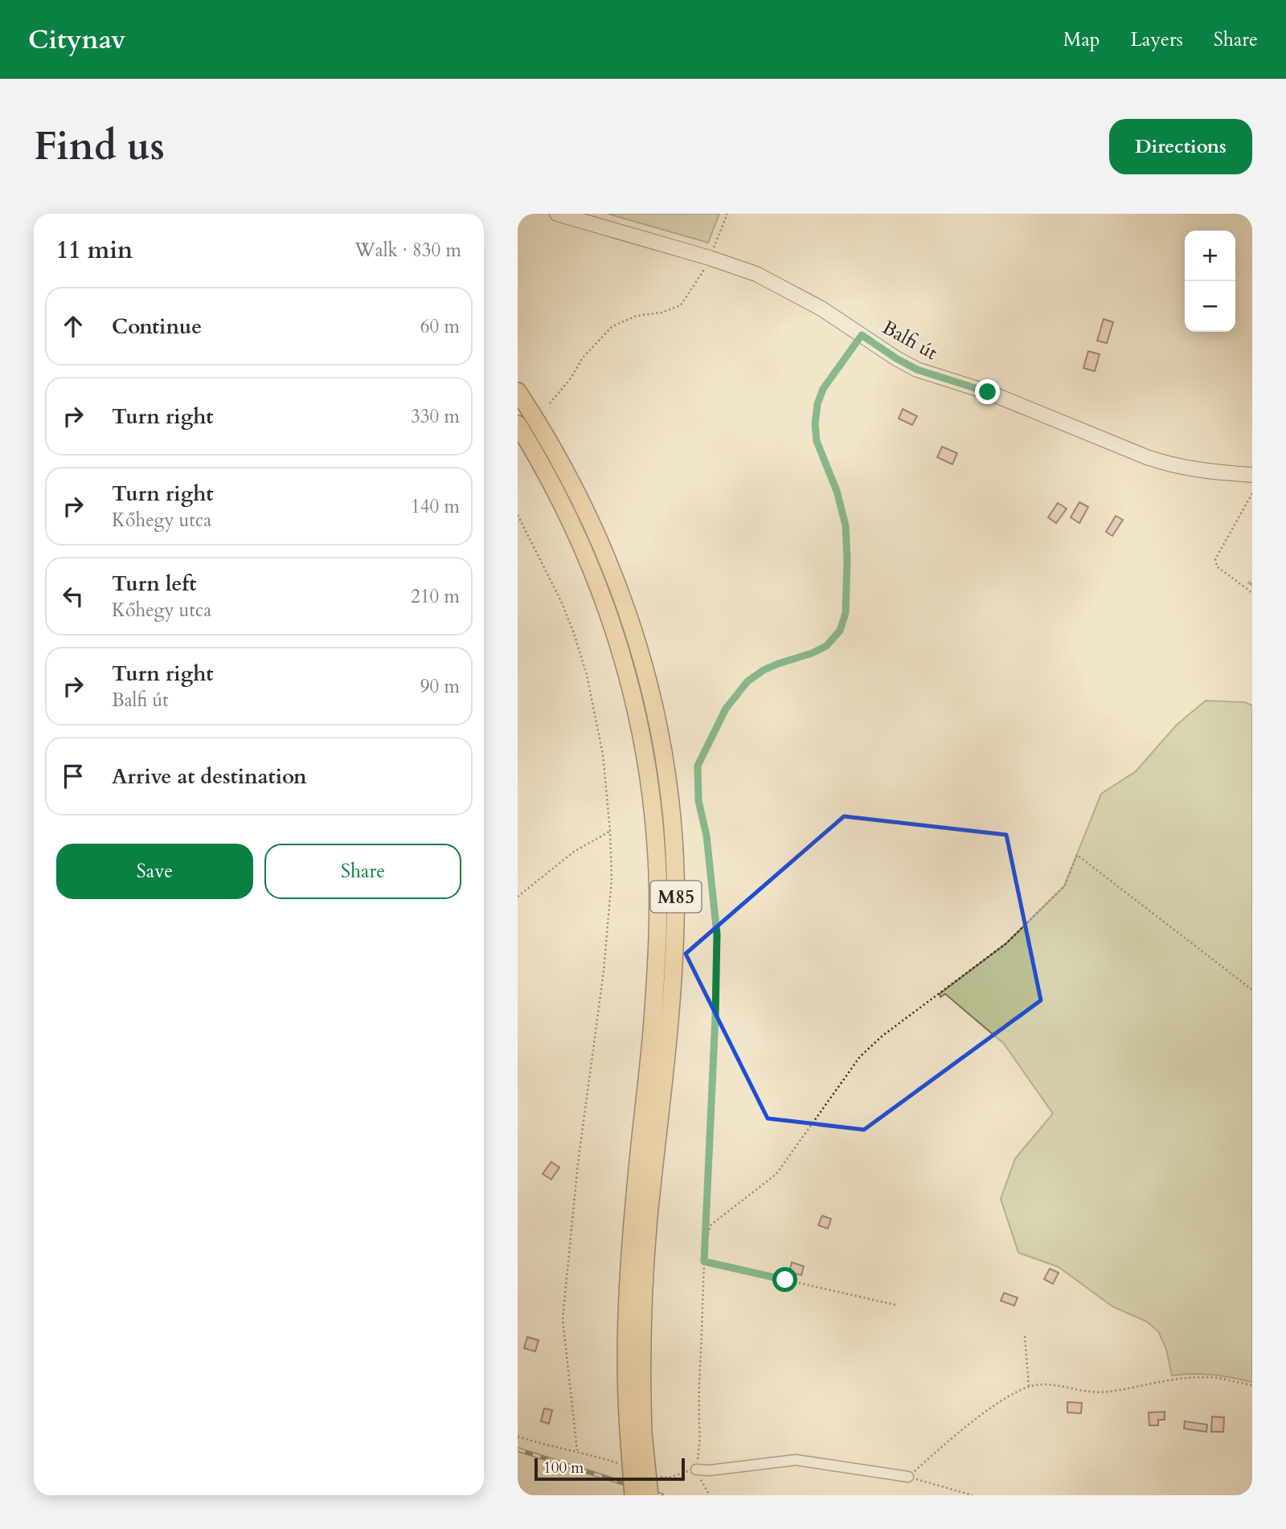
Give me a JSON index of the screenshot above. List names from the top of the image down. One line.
{"streets":{"highway":["M85"],"main road":["Balfi út"]},"scale_bar":"100 m","page":{"header":"Citynav","nav":["Map","Layers","Share"],"buttons":["Directions",["Save","Share"]],"title":"Find us","heading":["11 min","Walk · 830 m"],"map_buttons":["+","−"],"list":[["Continue","60 m"],["Turn right","330 m"],["Turn right","Kőhegy utca","140 m"],["Turn left","Kőhegy utca","210 m"],["Turn right","Balfi út","90 m"],"Arrive at destination"],"scale":"100 m"}}
